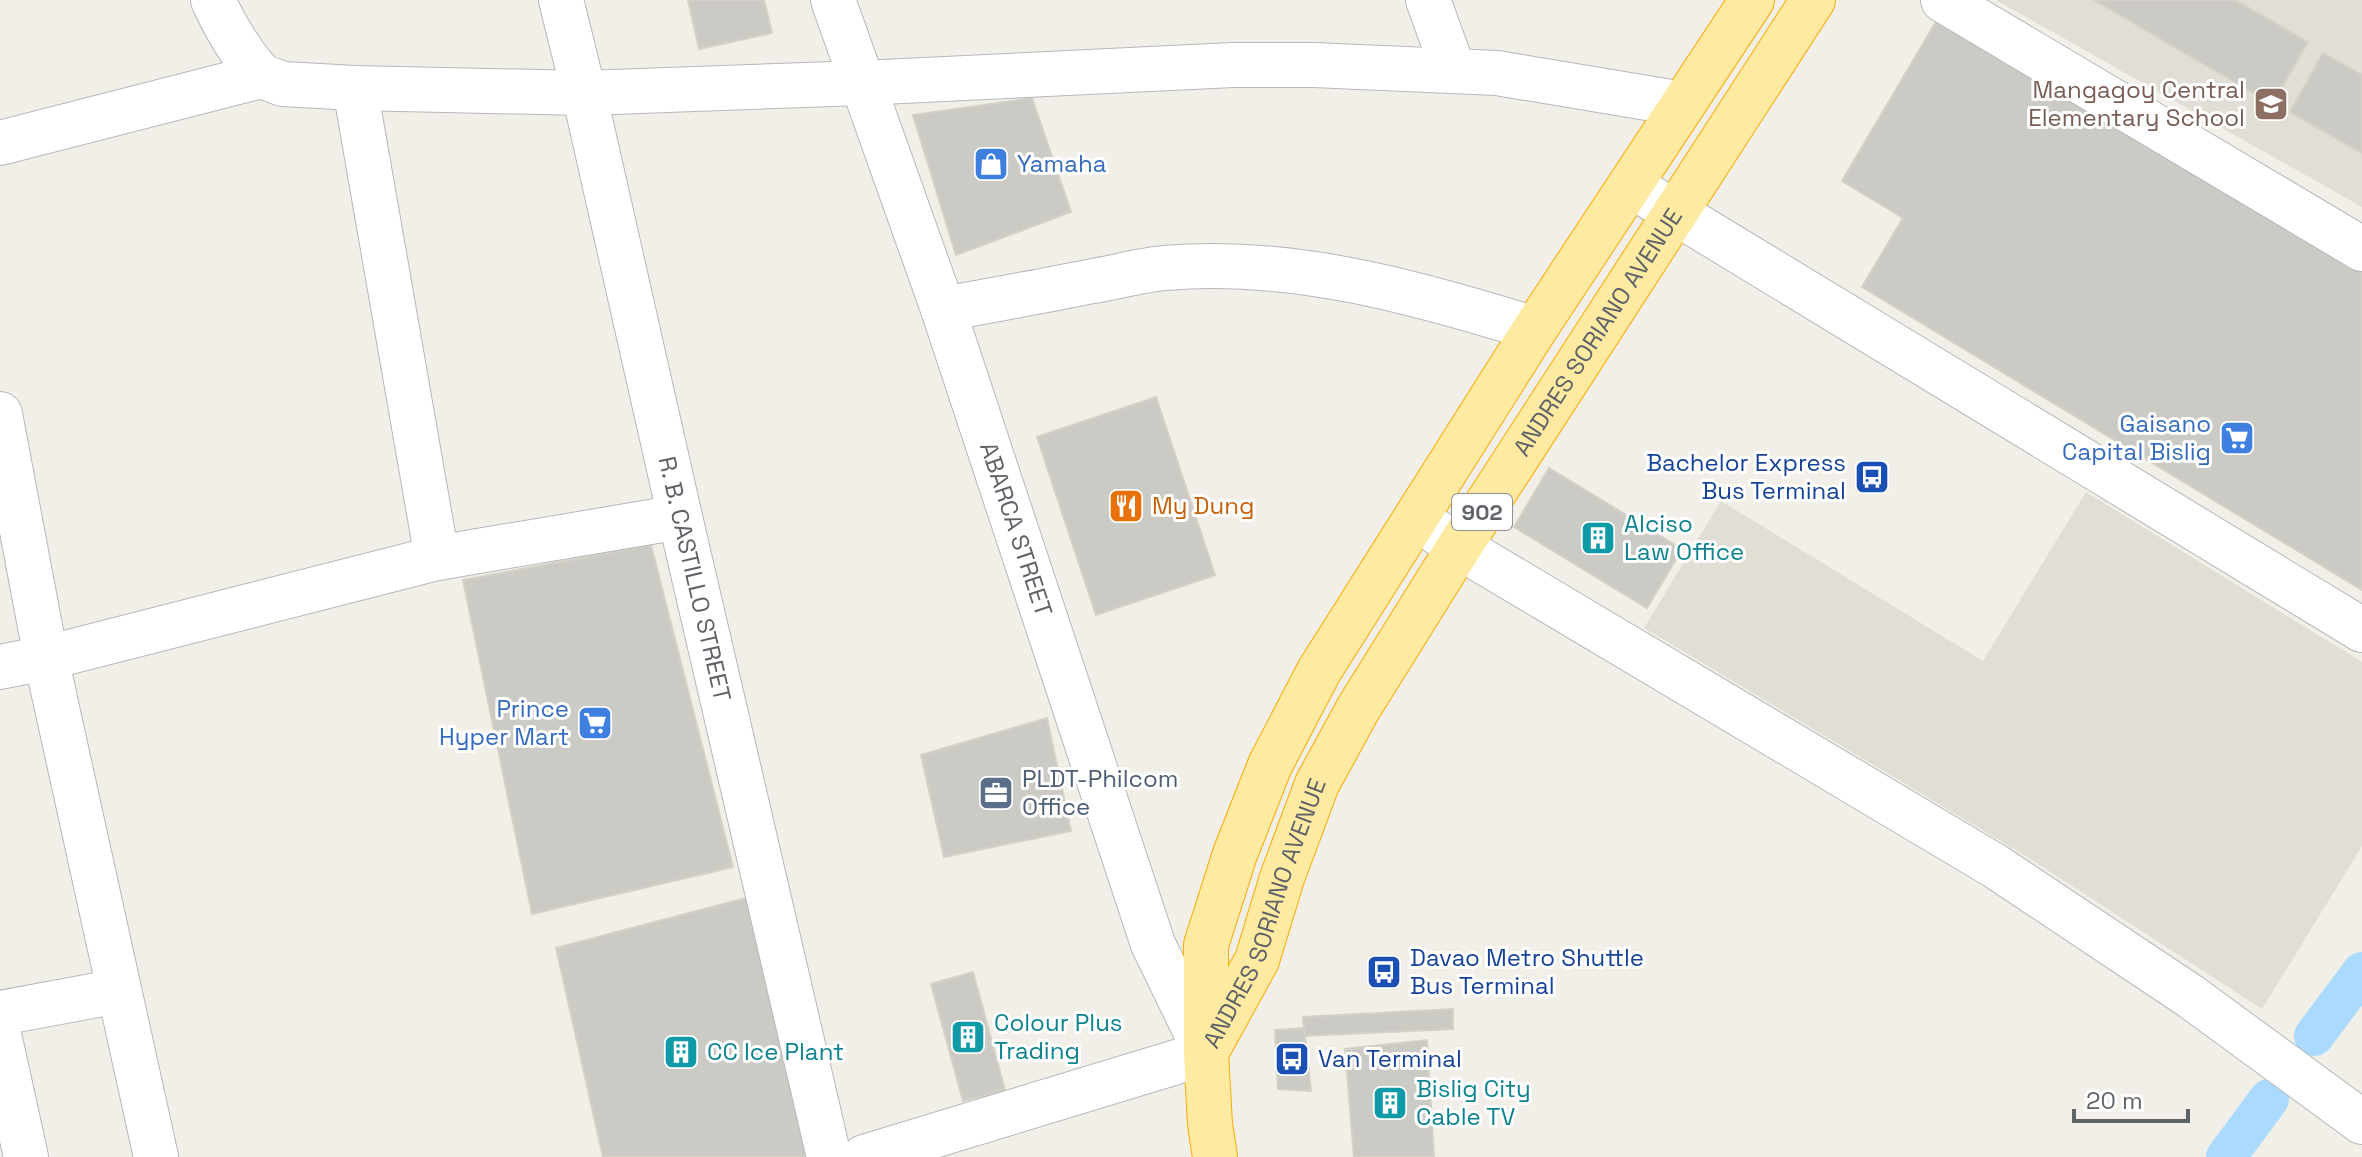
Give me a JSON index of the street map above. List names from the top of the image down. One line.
{"streets":{"highway":["ANDRES SORIANO AVENUE","902"],"street":["ABARCA STREET","R. B. CASTILLO STREET"]},"crossings":[["ANDRES SORIANO AVENUE","902"],["ANDRES SORIANO AVENUE","ABARCA STREET"],["902","ABARCA STREET"]],"places":{"school or university":["Mangagoy Central Elementary School"],"shop":["Yamaha"],"supermarket":["Gaisano Capital Bislig","Prince Hyper Mart"],"bus stop":["Bachelor Express Bus Terminal","Davao Metro Shuttle Bus Terminal","Van Terminal"],"restaurant":["My Dung"],"building":["Alciso Law Office","Colour Plus Trading","CC Ice Plant","Bislig City Cable TV"],"office":["PLDT-Philcom Office"]},"scale_bar":"20 m"}
